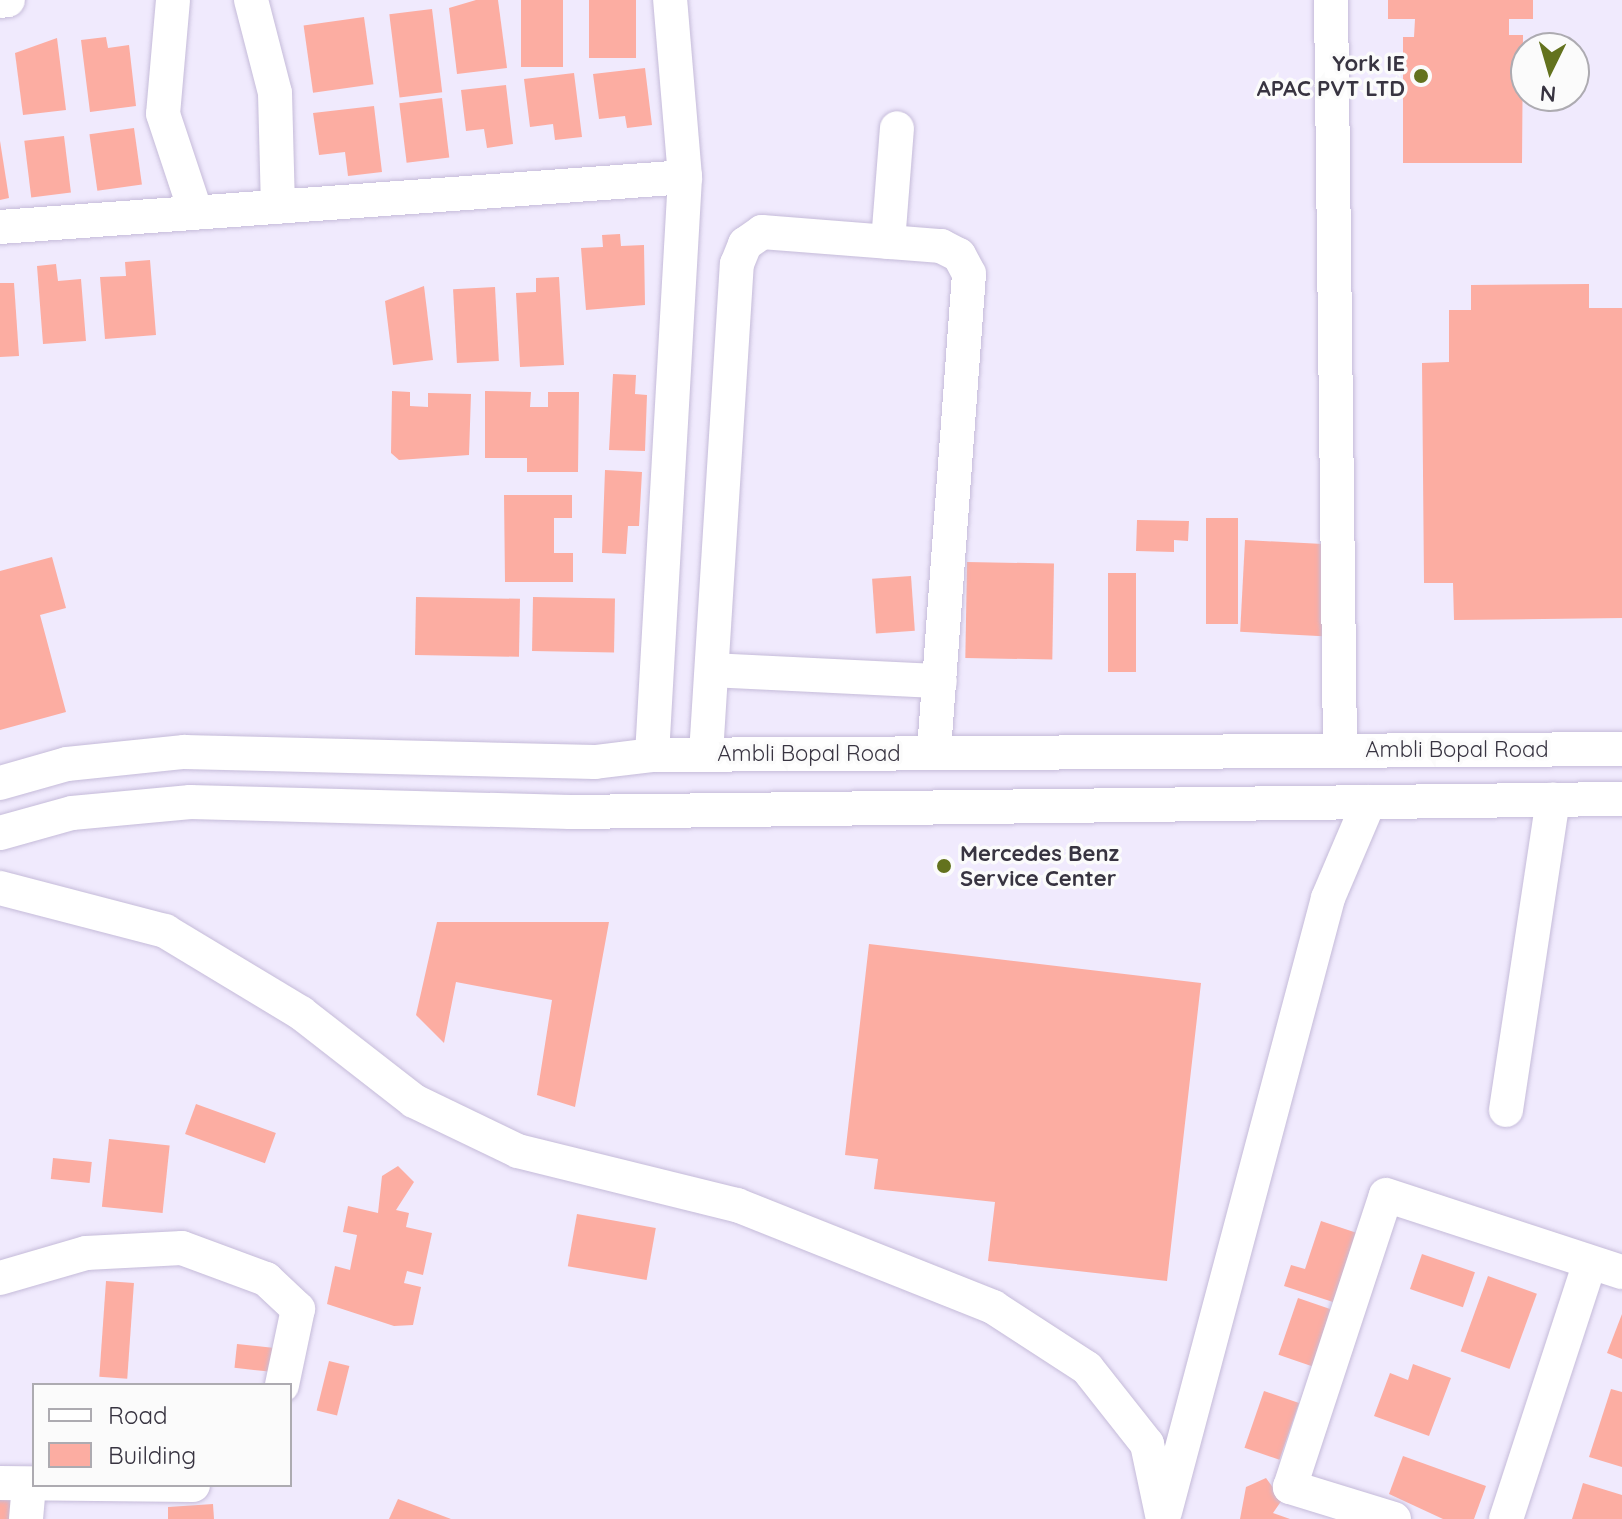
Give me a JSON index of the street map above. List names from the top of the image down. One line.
{"streets":{"street":["Ambli Bopal Road"]},"places":["York IE APAC PVT LTD","Mercedes Benz Service Center"],"legend":["Road","Building"],"north":"bottom"}
